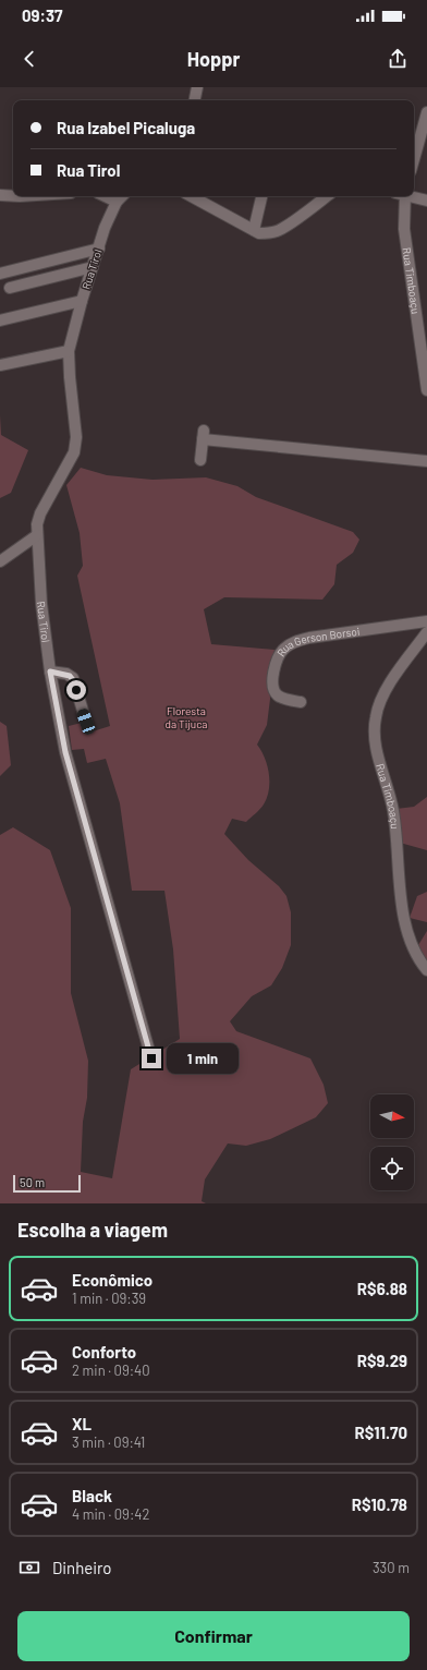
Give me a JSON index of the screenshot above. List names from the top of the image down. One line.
{"streets":{"street":["Rua Tirol","Rua Timboaçu","Rua Gerson Borsoi"]},"parks":["Floresta da Tijuca"],"scale_bar":"50 m","north":"right","page":{"status":"09:37","header":"Hoppr","banner":["Rua Izabel Picaluga","Rua Tirol"],"bubble":"1 min","scale":"50 m","heading":"Escolha a viagem","list":[{"name":"Econômico","note":"1 min · 09:39","value":"R$6.88"},{"name":"Conforto","note":"2 min · 09:40","value":"R$9.29"},{"name":"XL","note":"3 min · 09:41","value":"R$11.70"},{"name":"Black","note":"4 min · 09:42","value":"R$10.78"}],"pay":["Dinheiro","330 m"],"buttons":"Confirmar"}}
